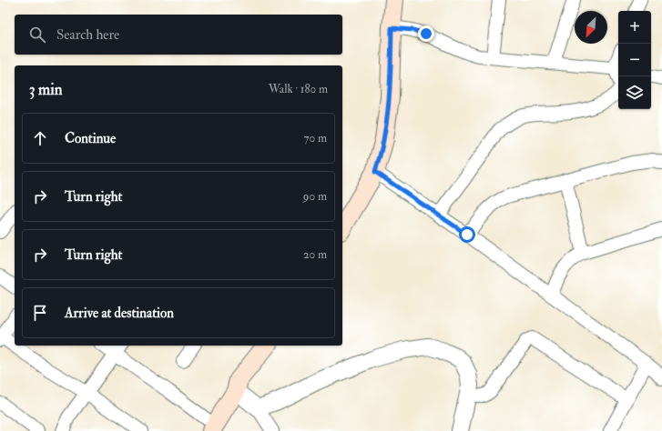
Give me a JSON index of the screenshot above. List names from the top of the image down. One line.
{"north":"bottom left","page":{"map_buttons":["+","−"],"search":"Search here","heading":["3 min","Walk · 180 m"],"list":[["Continue","70 m"],["Turn right","90 m"],["Turn right","20 m"],"Arrive at destination"]}}
